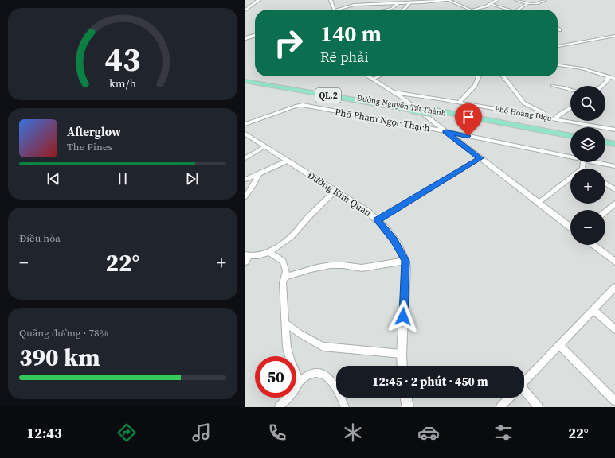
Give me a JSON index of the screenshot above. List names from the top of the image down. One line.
{"streets":{"highway":["QL.2","Đường Nguyễn Tất Thành"],"main road":["Đường Kim Quan"],"street":["Phố Hoàng Diệu","Phố Phạm Ngọc Thạch"]},"page":{"turn":["140 m","Rẽ phải"],"map_buttons":["+","−"],"song":["Afterglow","The Pines"],"tile":["Điều hòa",["Quãng đường · 78%","390 km"]],"heat":["−","22°","+"],"limit":"50","trip":"12:45 · 2 phút · 450 m","tabs":["12:43","22°"],"gauge":["43","km/h"]}}
